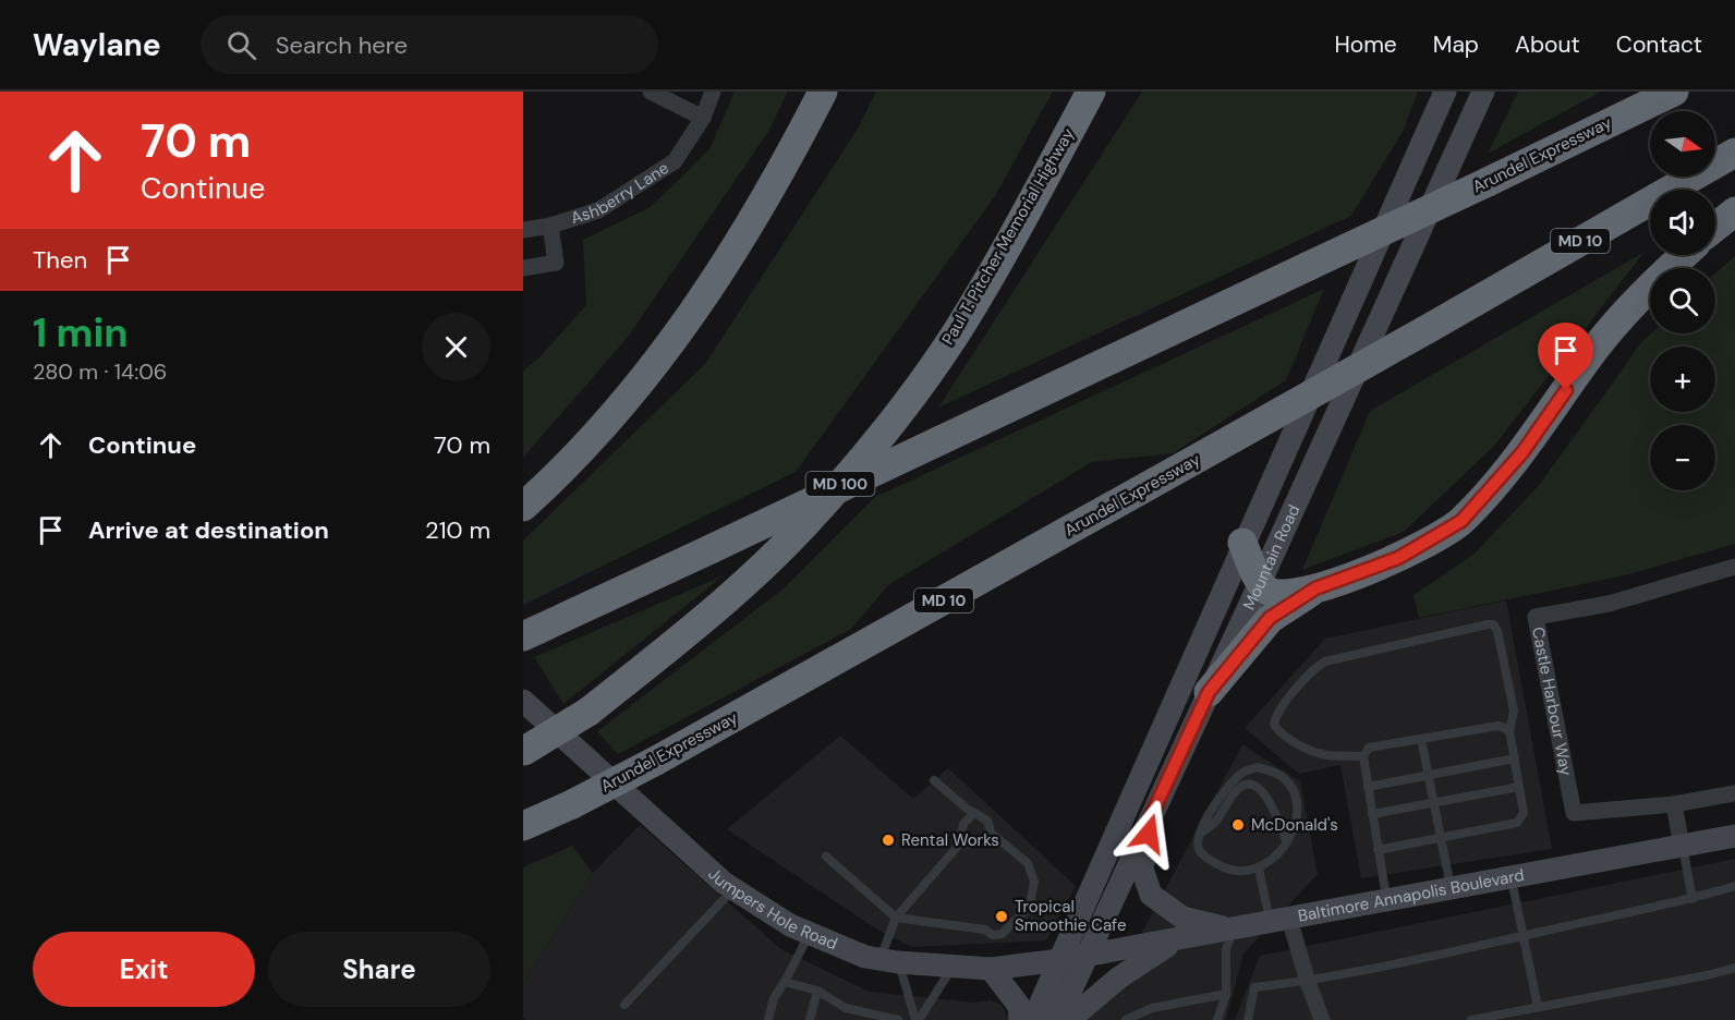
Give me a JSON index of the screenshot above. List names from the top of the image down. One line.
{"streets":{"highway":["Arundel Expressway","Paul T. Pitcher Memorial Highway","MD 10","MD 100"],"main road":["Mountain Road","Baltimore Annapolis Boulevard","Jumpers Hole Road"],"street":["Ashberry Lane","Castle Harbour Way"]},"crossings":[["Mountain Road","Baltimore Annapolis Boulevard"],["Mountain Road","Jumpers Hole Road"],["Baltimore Annapolis Boulevard","Jumpers Hole Road"]],"places":["McDonald's","Rental Works","Tropical Smoothie Cafe"],"north":"right","page":{"header":"Waylane","search":"Search here","nav":["Home","Map","About","Contact"],"turn":["70 m","Continue"],"map_buttons":["+","−"],"then":"Then","heading":["1 min","280 m · 14:06"],"list":[{"name":"Continue","value":"70 m"},{"name":"Arrive at destination","value":"210 m"}],"buttons":["Exit","Share"]}}
